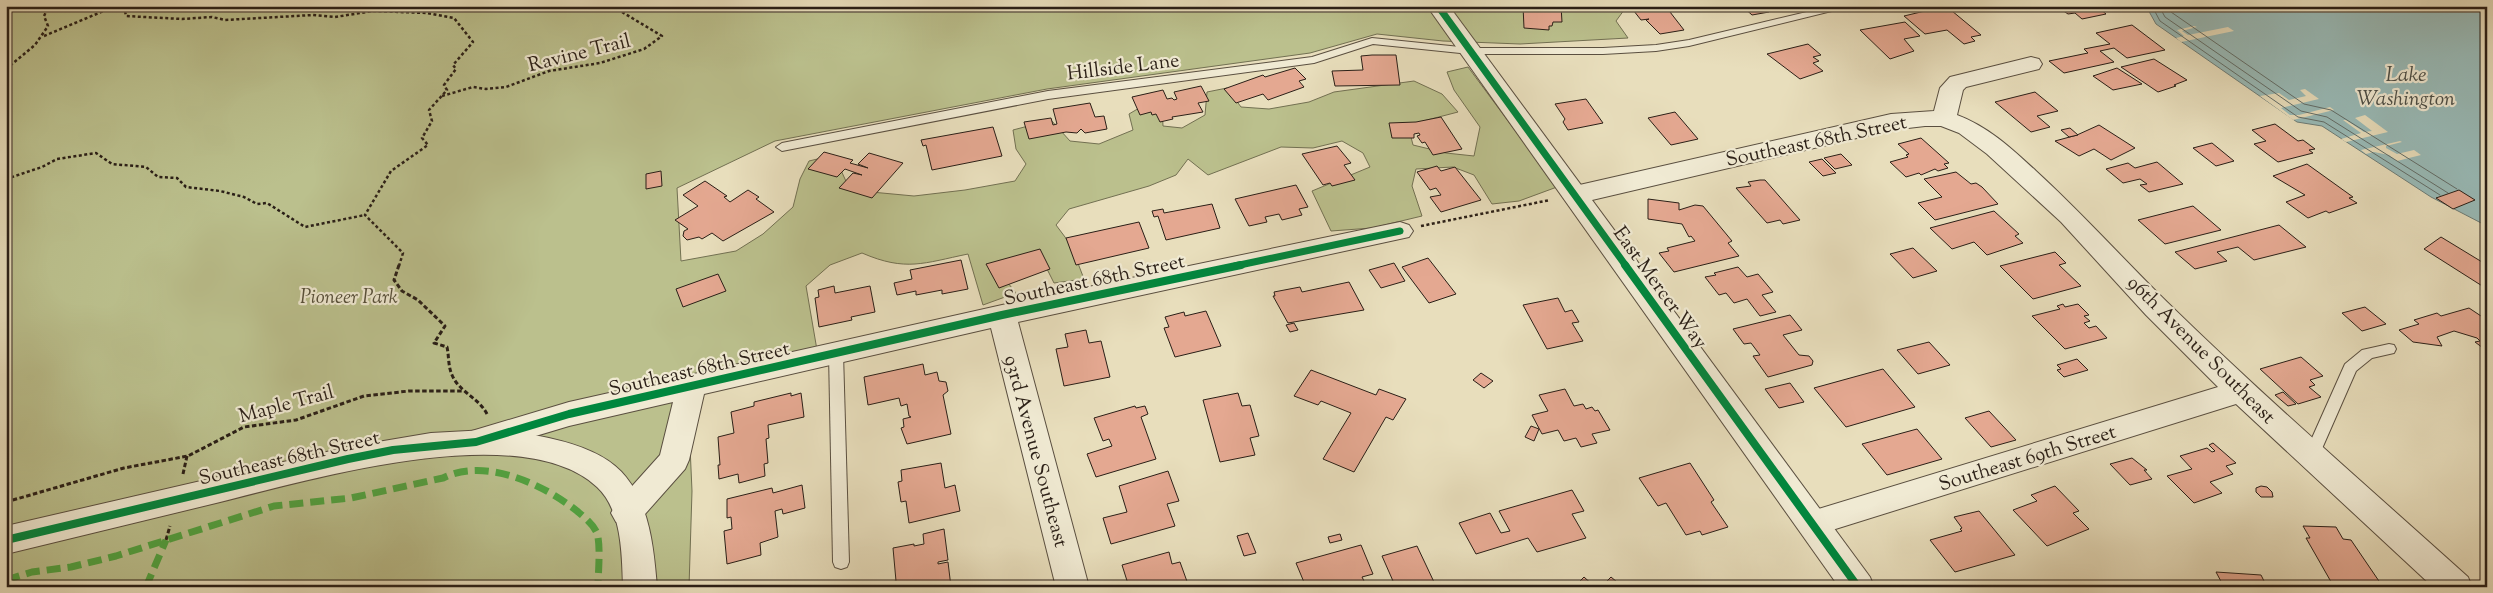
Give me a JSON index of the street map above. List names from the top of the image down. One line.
{"streets":{"street":["Southeast 68th Street","East Mercer Way","96th Avenue Southeast","93rd Avenue Southeast","Southeast 69th Street"],"lane":["Hillside Lane"],"path":["Ravine Trail","Maple Trail"]},"crossings":[["Hillside Lane","East Mercer Way"],["Southeast 68th Street","East Mercer Way"],["Southeast 68th Street","96th Avenue Southeast"],["Southeast 68th Street","93rd Avenue Southeast"],["East Mercer Way","Southeast 69th Street"],["96th Avenue Southeast","Southeast 69th Street"]],"water":["Lake Washington"],"parks":["Pioneer Park"]}
